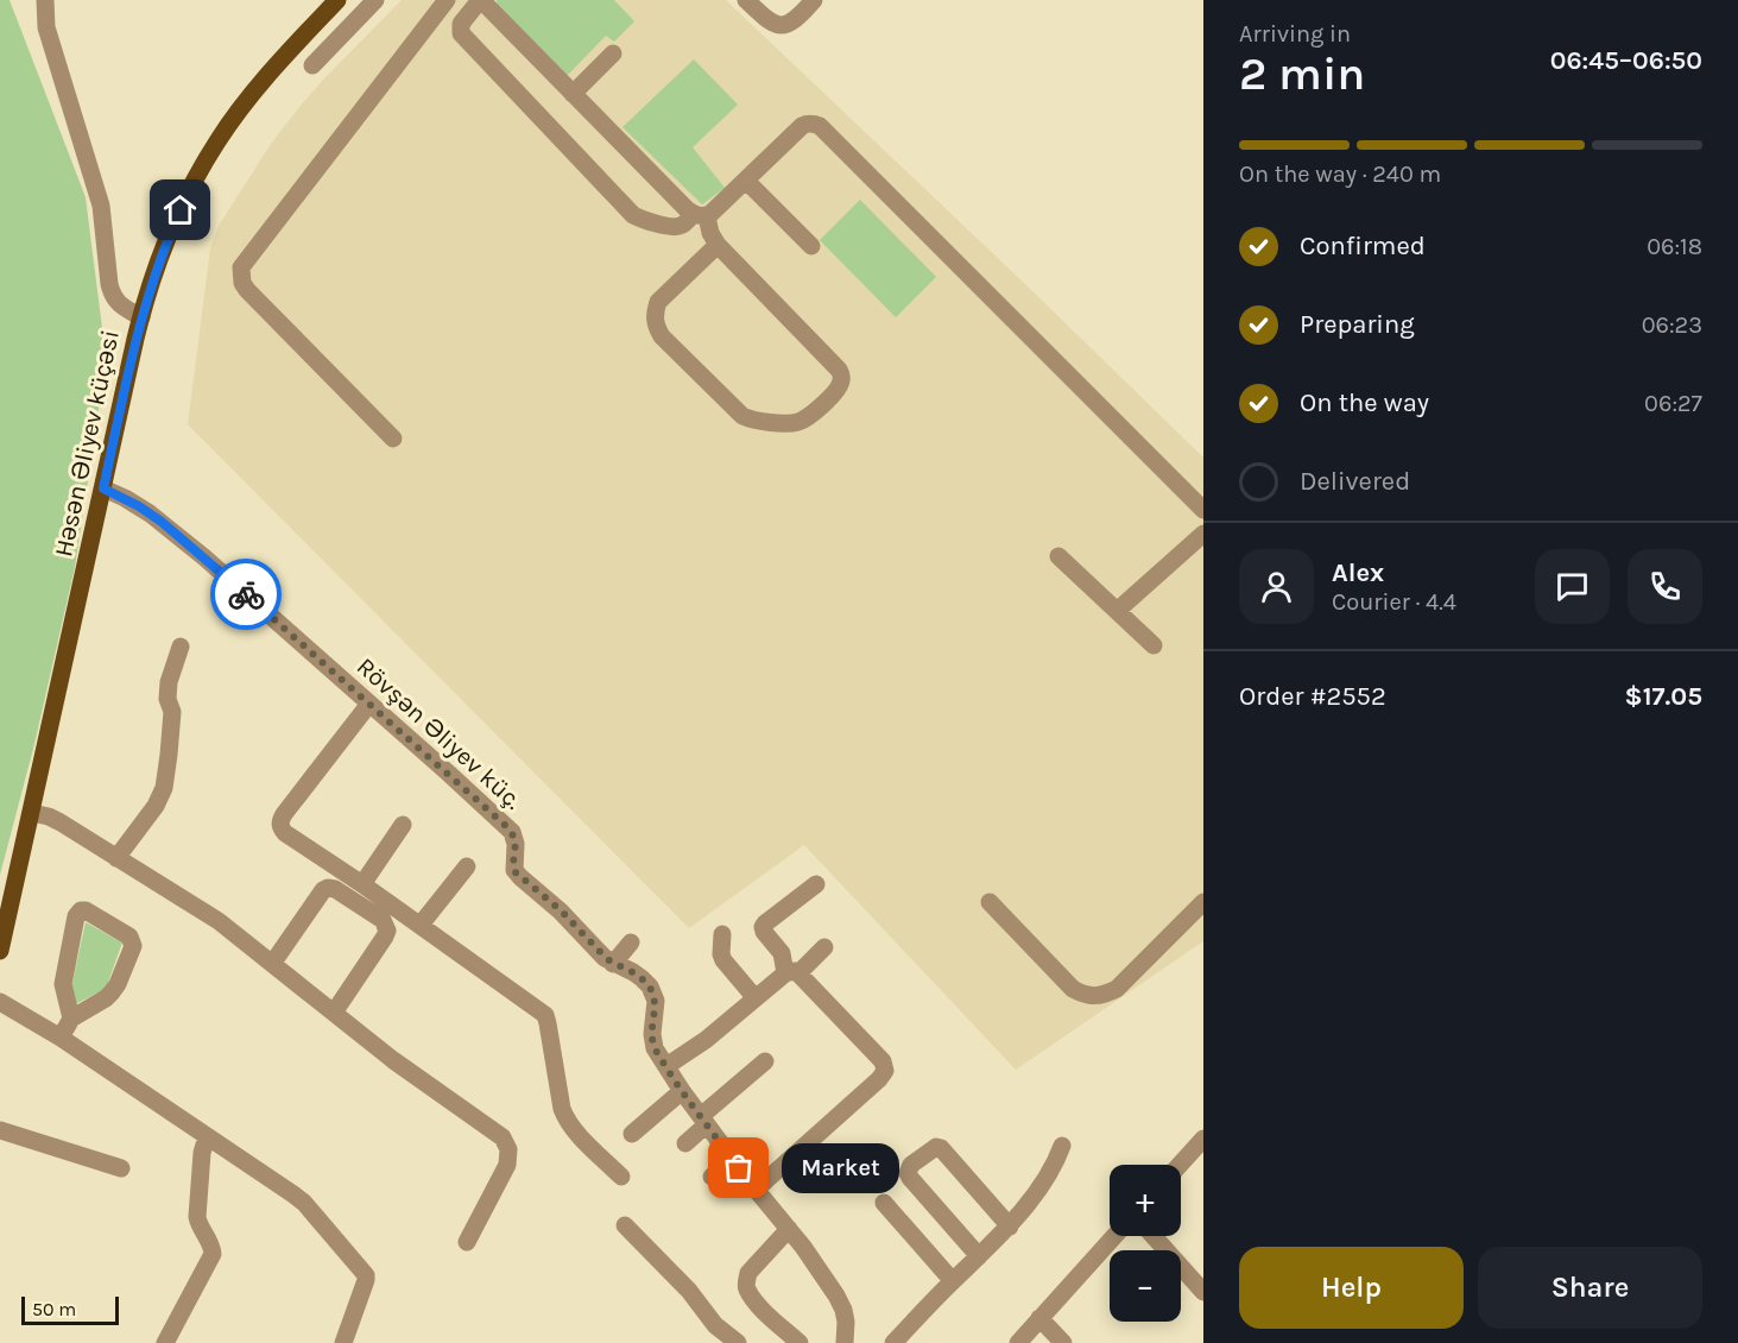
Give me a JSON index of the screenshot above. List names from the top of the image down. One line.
{"streets":{"main road":["Həsən Əliyev küçəsi"],"street":["Rövşən Əliyev küç."]},"crossings":[["Həsən Əliyev küçəsi","Rövşən Əliyev küç."]],"places":["Market"],"scale_bar":"50 m","page":{"heading":["2 min","Arriving in","06:45–06:50"],"panel":["Alex","Courier · 4.4","Order #2552","$17.05"],"bar":"On the way · 240 m","list":[["Confirmed","06:18"],["Preparing","06:23"],["On the way","06:27"],"Delivered"],"bubble":"Market","map_buttons":["+","−"],"buttons":["Help","Share"],"scale":"50 m"}}
